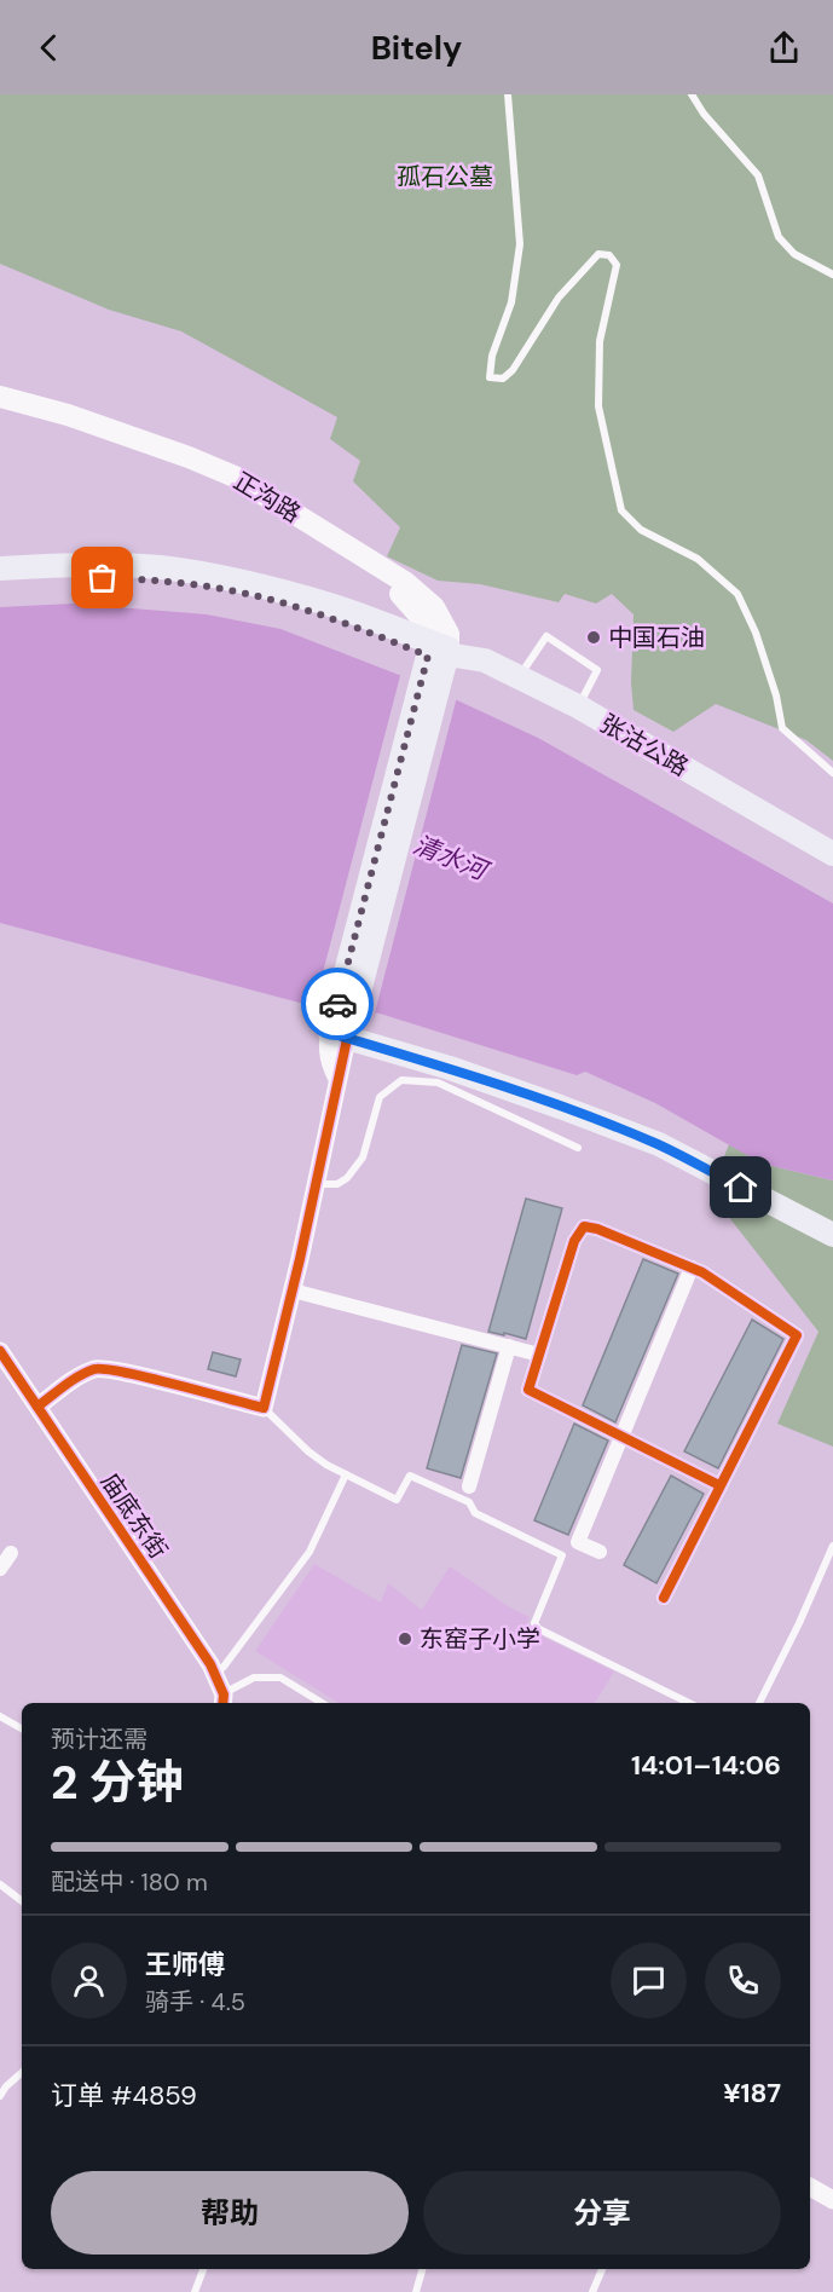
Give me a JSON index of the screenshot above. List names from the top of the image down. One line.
{"streets":{"main road":["正沟路","张沽公路"],"street":["庙底东街"]},"crossings":[["正沟路","张沽公路"]],"water":["清水河"],"parks":["孤石公墓"],"places":["中国石油","东窑子小学"],"page":{"header":"Bitely","heading":["2 分钟","预计还需","14:01–14:06"],"panel":["王师傅","骑手 · 4.5","订单 #4859","¥187"],"bar":"配送中 · 180 m","buttons":["帮助","分享"]}}
